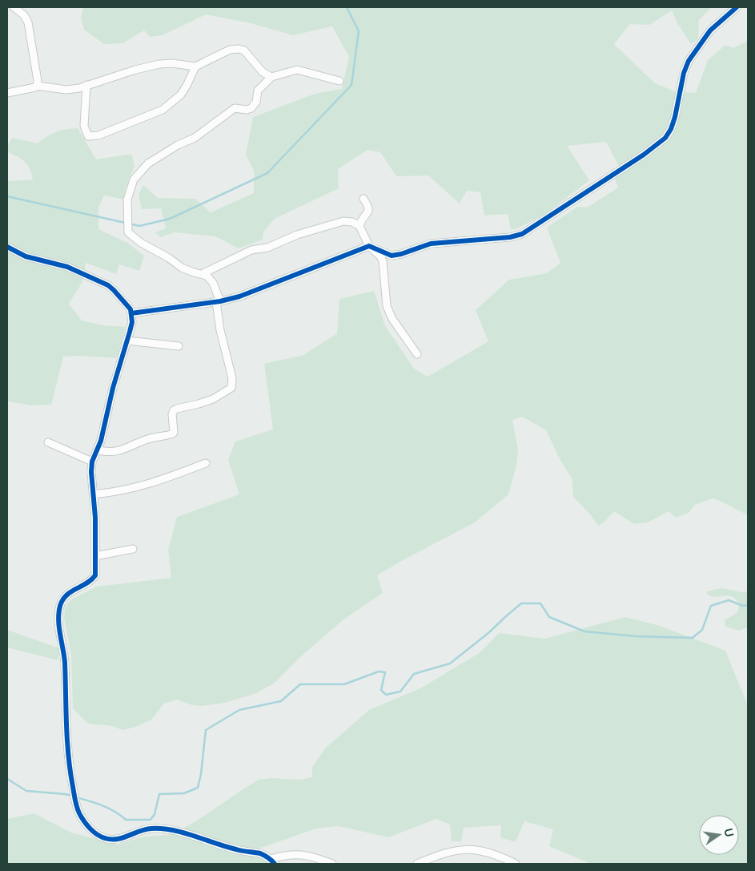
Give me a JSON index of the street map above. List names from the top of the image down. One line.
{"north":"right"}
